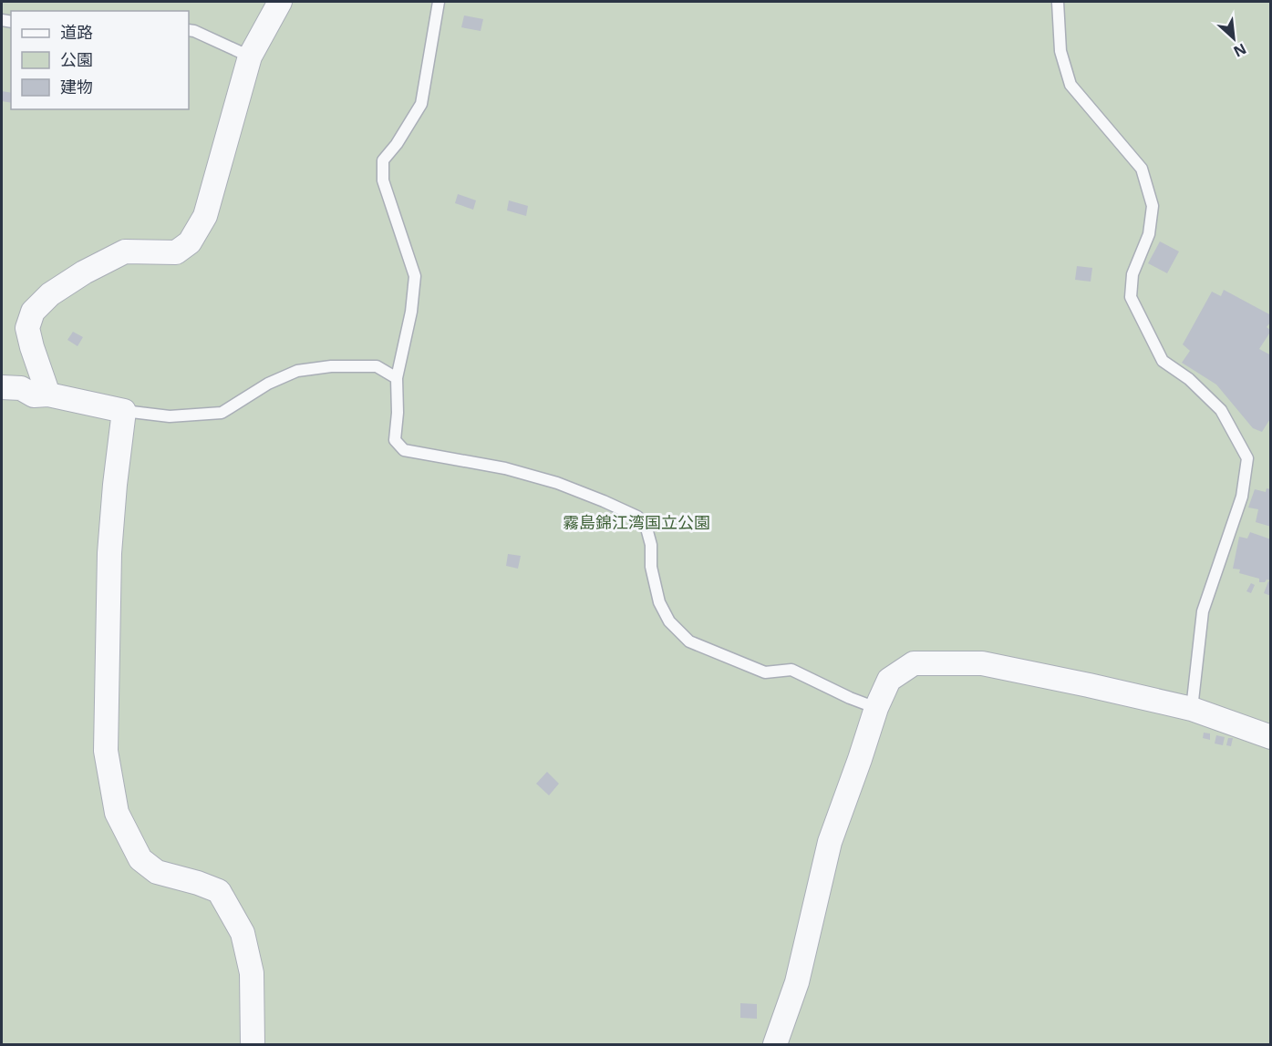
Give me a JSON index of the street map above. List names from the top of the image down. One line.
{"parks":["霧島錦江湾国立公園"],"legend":["道路","公園","建物"],"north":"bottom right"}
